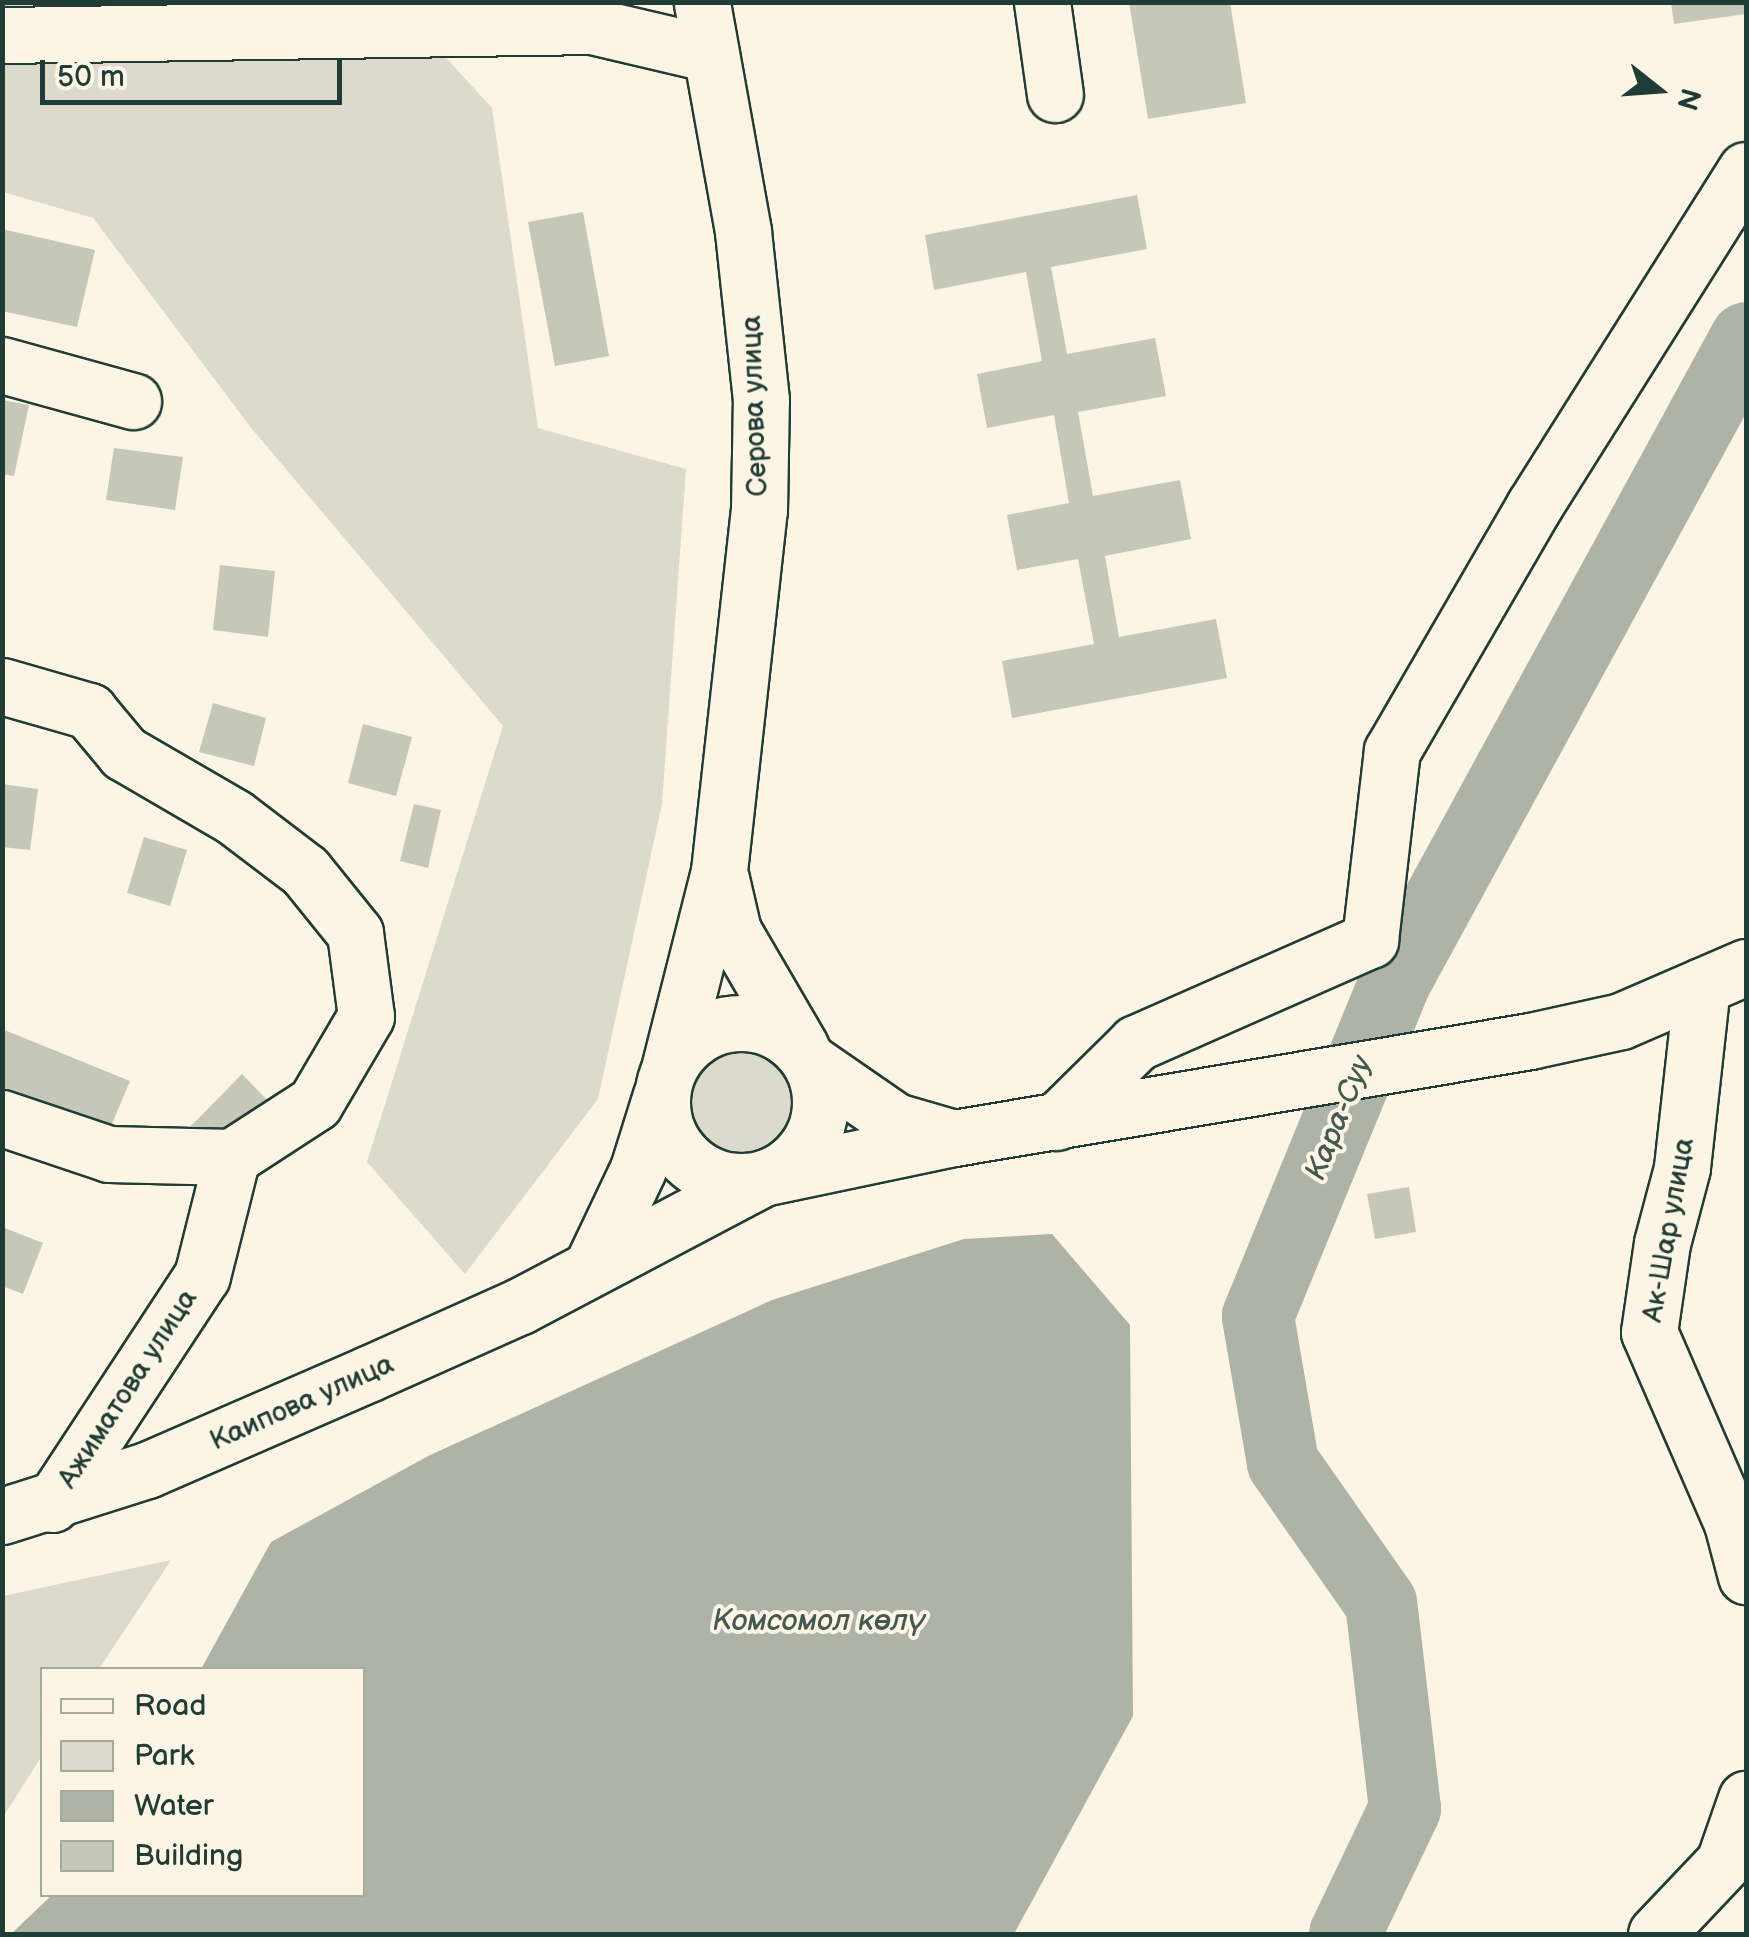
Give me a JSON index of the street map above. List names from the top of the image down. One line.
{"streets":{"street":["Серова улица","Ак-Шар улица","Ажиматова улица","Каипова улица"]},"crossings":[["Серова улица","Каипова улица"],["Ажиматова улица","Каипова улица"]],"water":["Кара-Суу","Комсомол көлү"],"legend":["Road","Park","Water","Building"],"scale_bar":"50 m","north":"right"}
